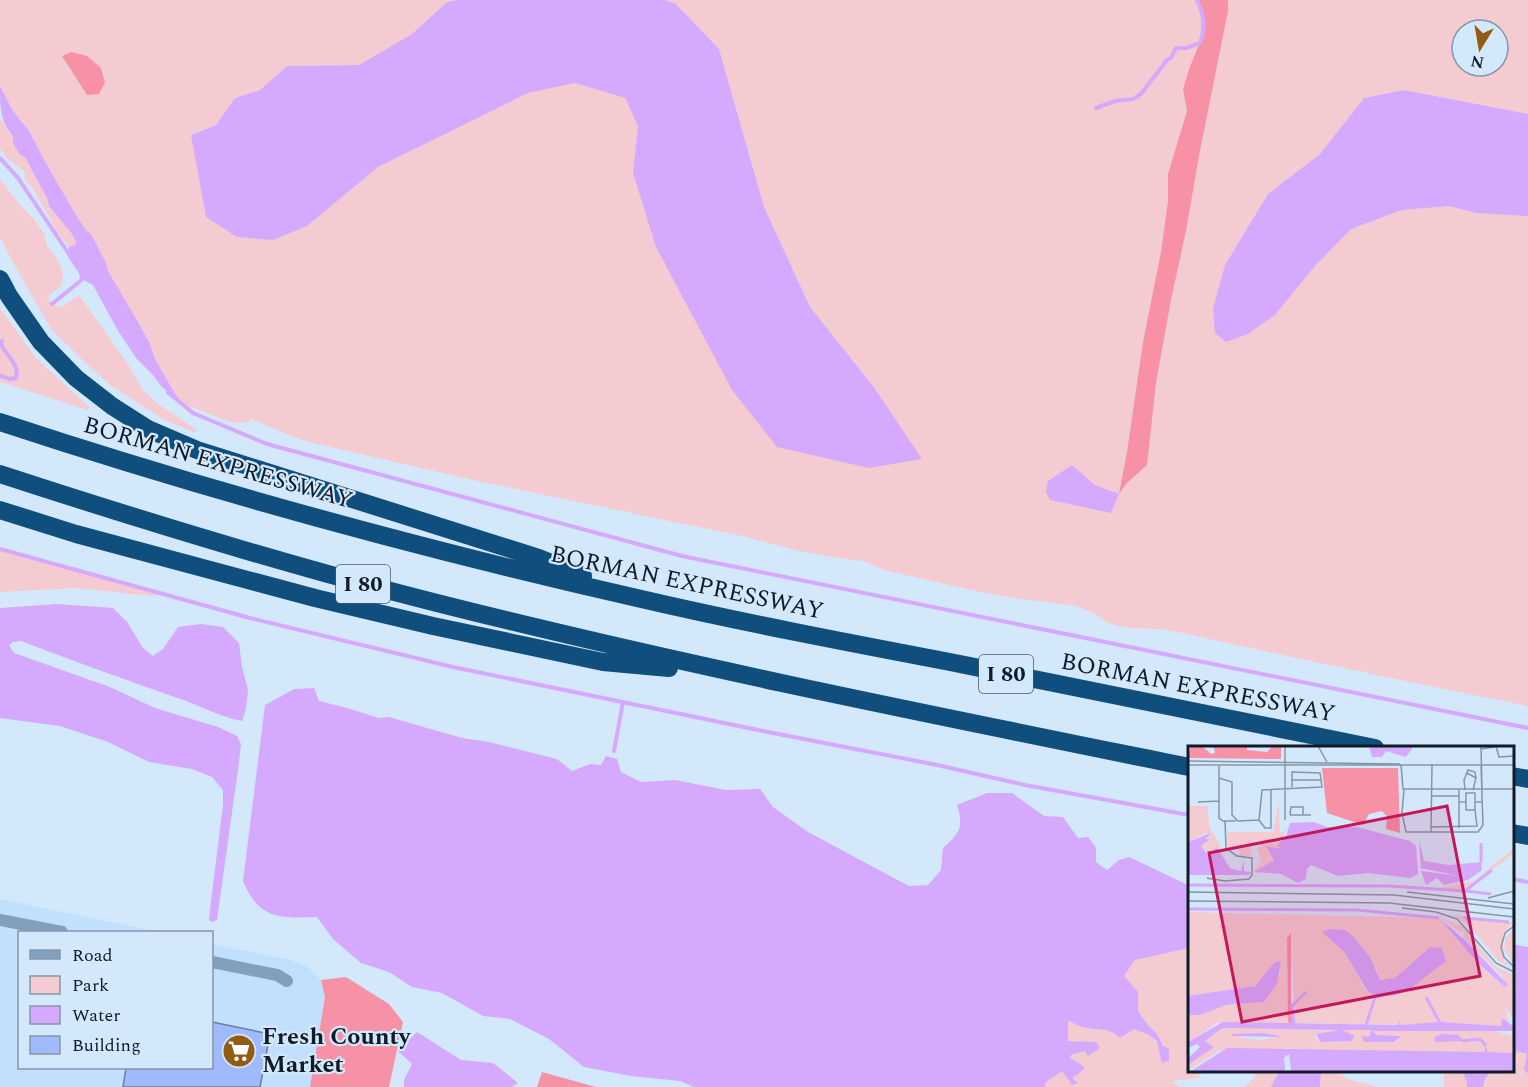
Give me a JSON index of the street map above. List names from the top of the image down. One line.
{"streets":{"highway":["BORMAN EXPRESSWAY","I 80"]},"places":{"supermarket":["Fresh County Market"]},"legend":["Road","Park","Water","Building"],"north":"bottom"}
